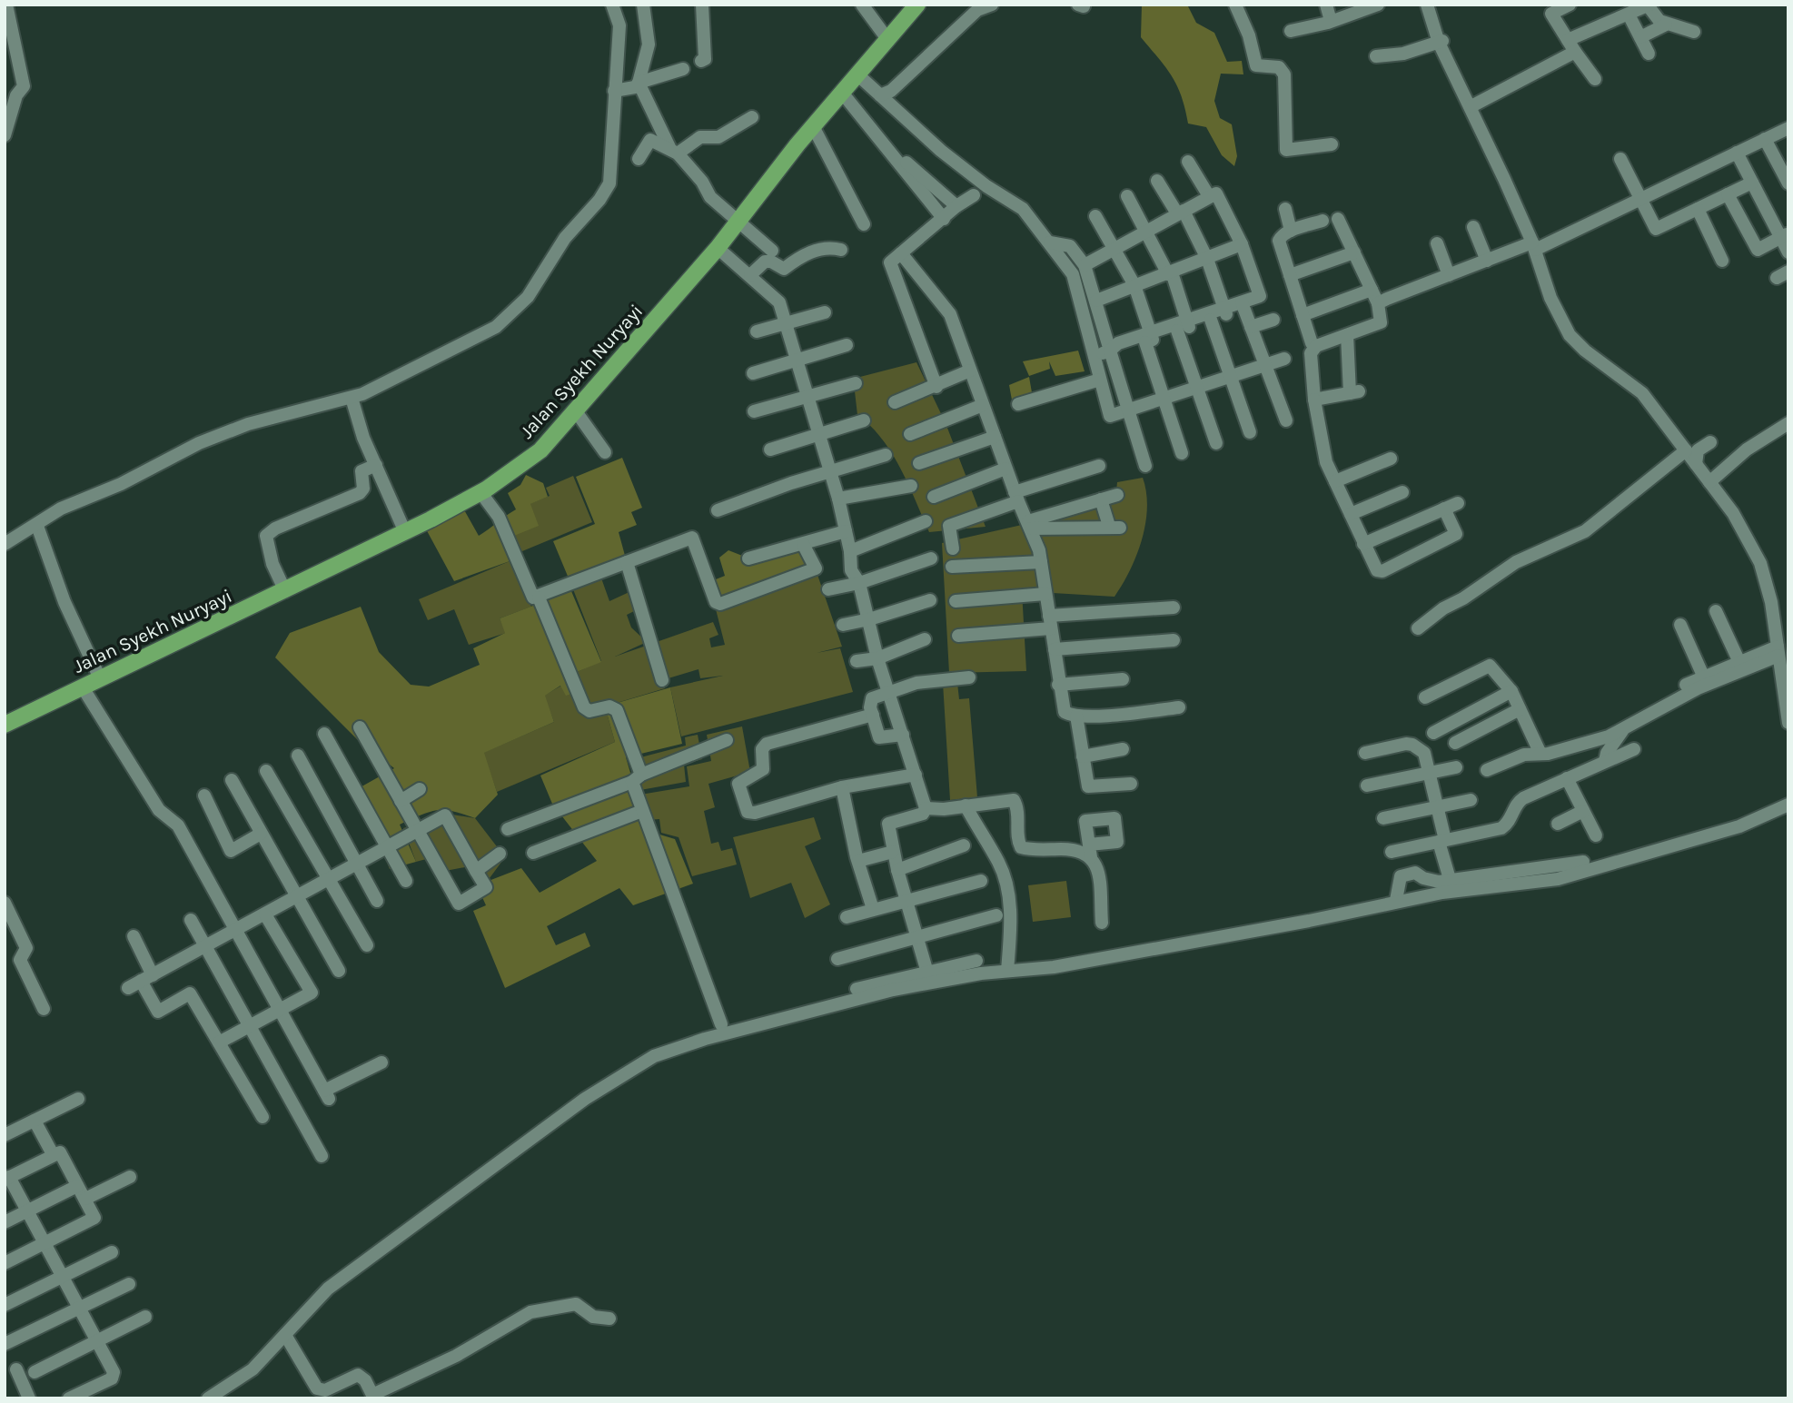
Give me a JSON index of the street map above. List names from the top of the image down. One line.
{"streets":{"main road":["Jalan Syekh Nuryayi"]}}
